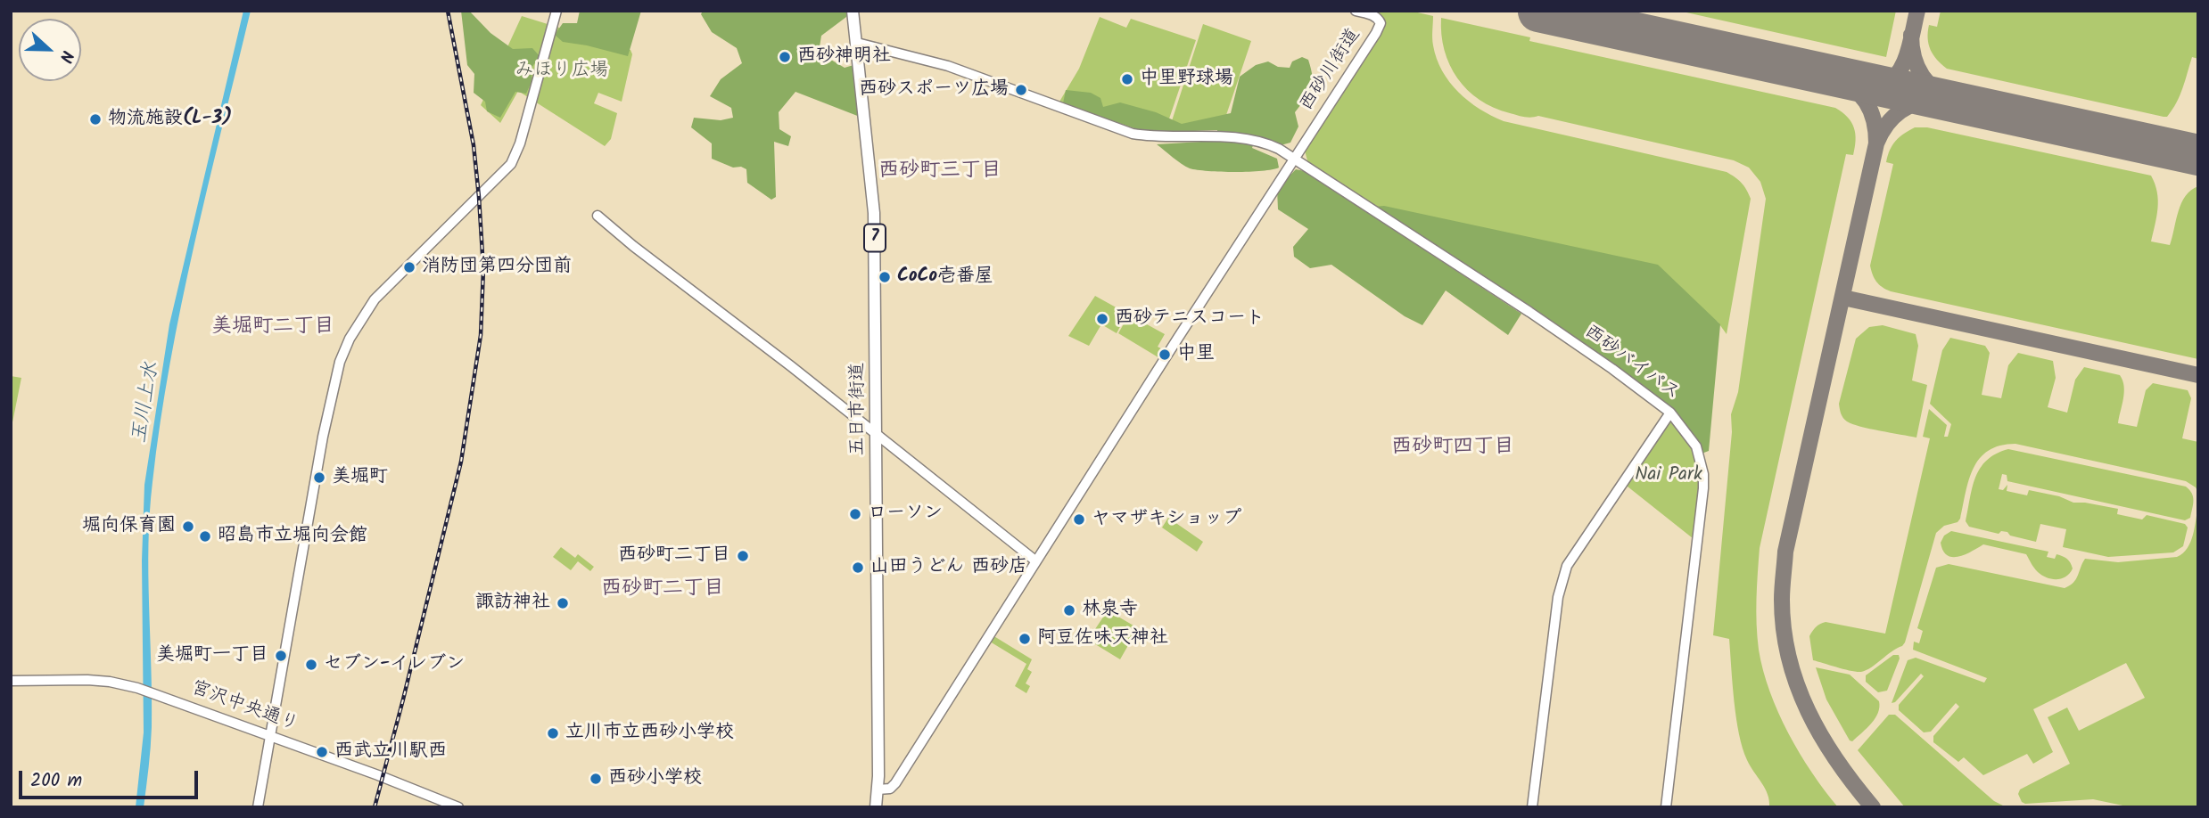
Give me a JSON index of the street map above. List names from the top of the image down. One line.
{"streets":{"main road":["7","五日市街道"],"street":["西砂川街道","西砂バイパス","宮沢中央通り"]},"crossings":[["西砂川街道","西砂バイパス"],["西砂バイパス","五日市街道"]],"districts":["西砂町三丁目","美堀町二丁目","西砂町四丁目","西砂町二丁目"],"water":["玉川上水"],"parks":["みほり広場","Nai Park"],"places":["西砂神明社","中里野球場","西砂スポーツ広場","物流施設(L-3)","消防団第四分団前","CoCo壱番屋","西砂テニスコート","中里","美堀町","ローソン","ヤマザキショップ","堀向保育園","昭島市立堀向会館","西砂町二丁目","山田うどん 西砂店","諏訪神社","林泉寺","阿豆佐味天神社","美堀町一丁目","セブン-イレブン","立川市立西砂小学校","西武立川駅西","西砂小学校"],"scale_bar":"200 m","north":"right"}
